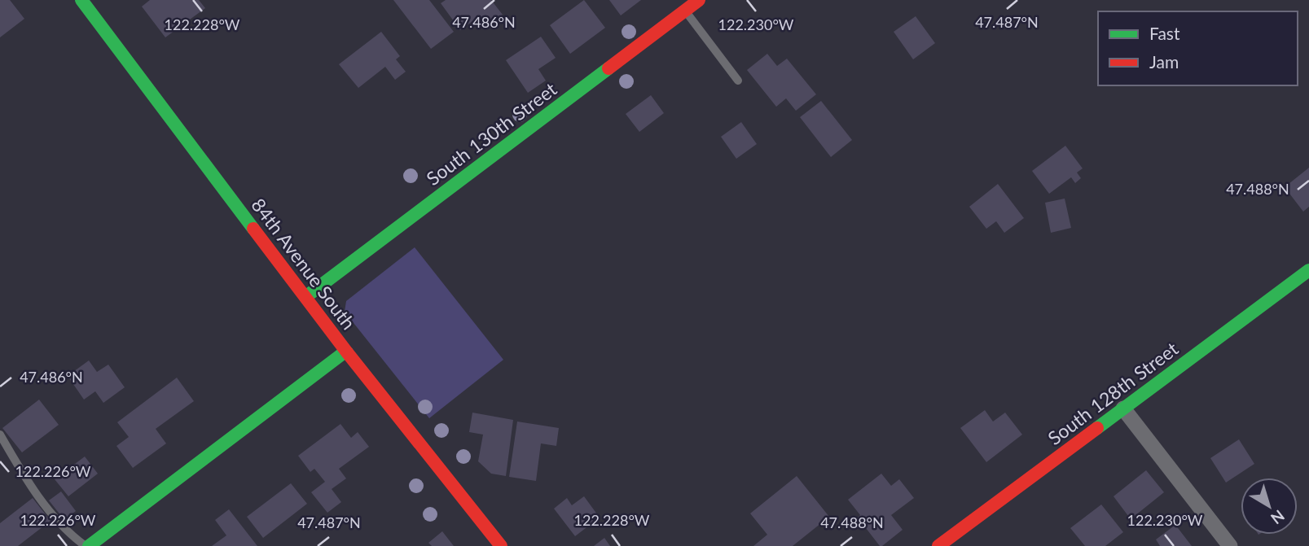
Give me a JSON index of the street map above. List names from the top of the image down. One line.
{"streets":{"street":["South 130th Street","84th Avenue South","South 128th Street"]},"crossings":[["South 130th Street","84th Avenue South"]],"legend":["Fast","Jam"],"north":"bottom right","coordinates":["47.486°N","47.487°N","122.228°W","122.230°W","47.488°N","122.226°W"]}
